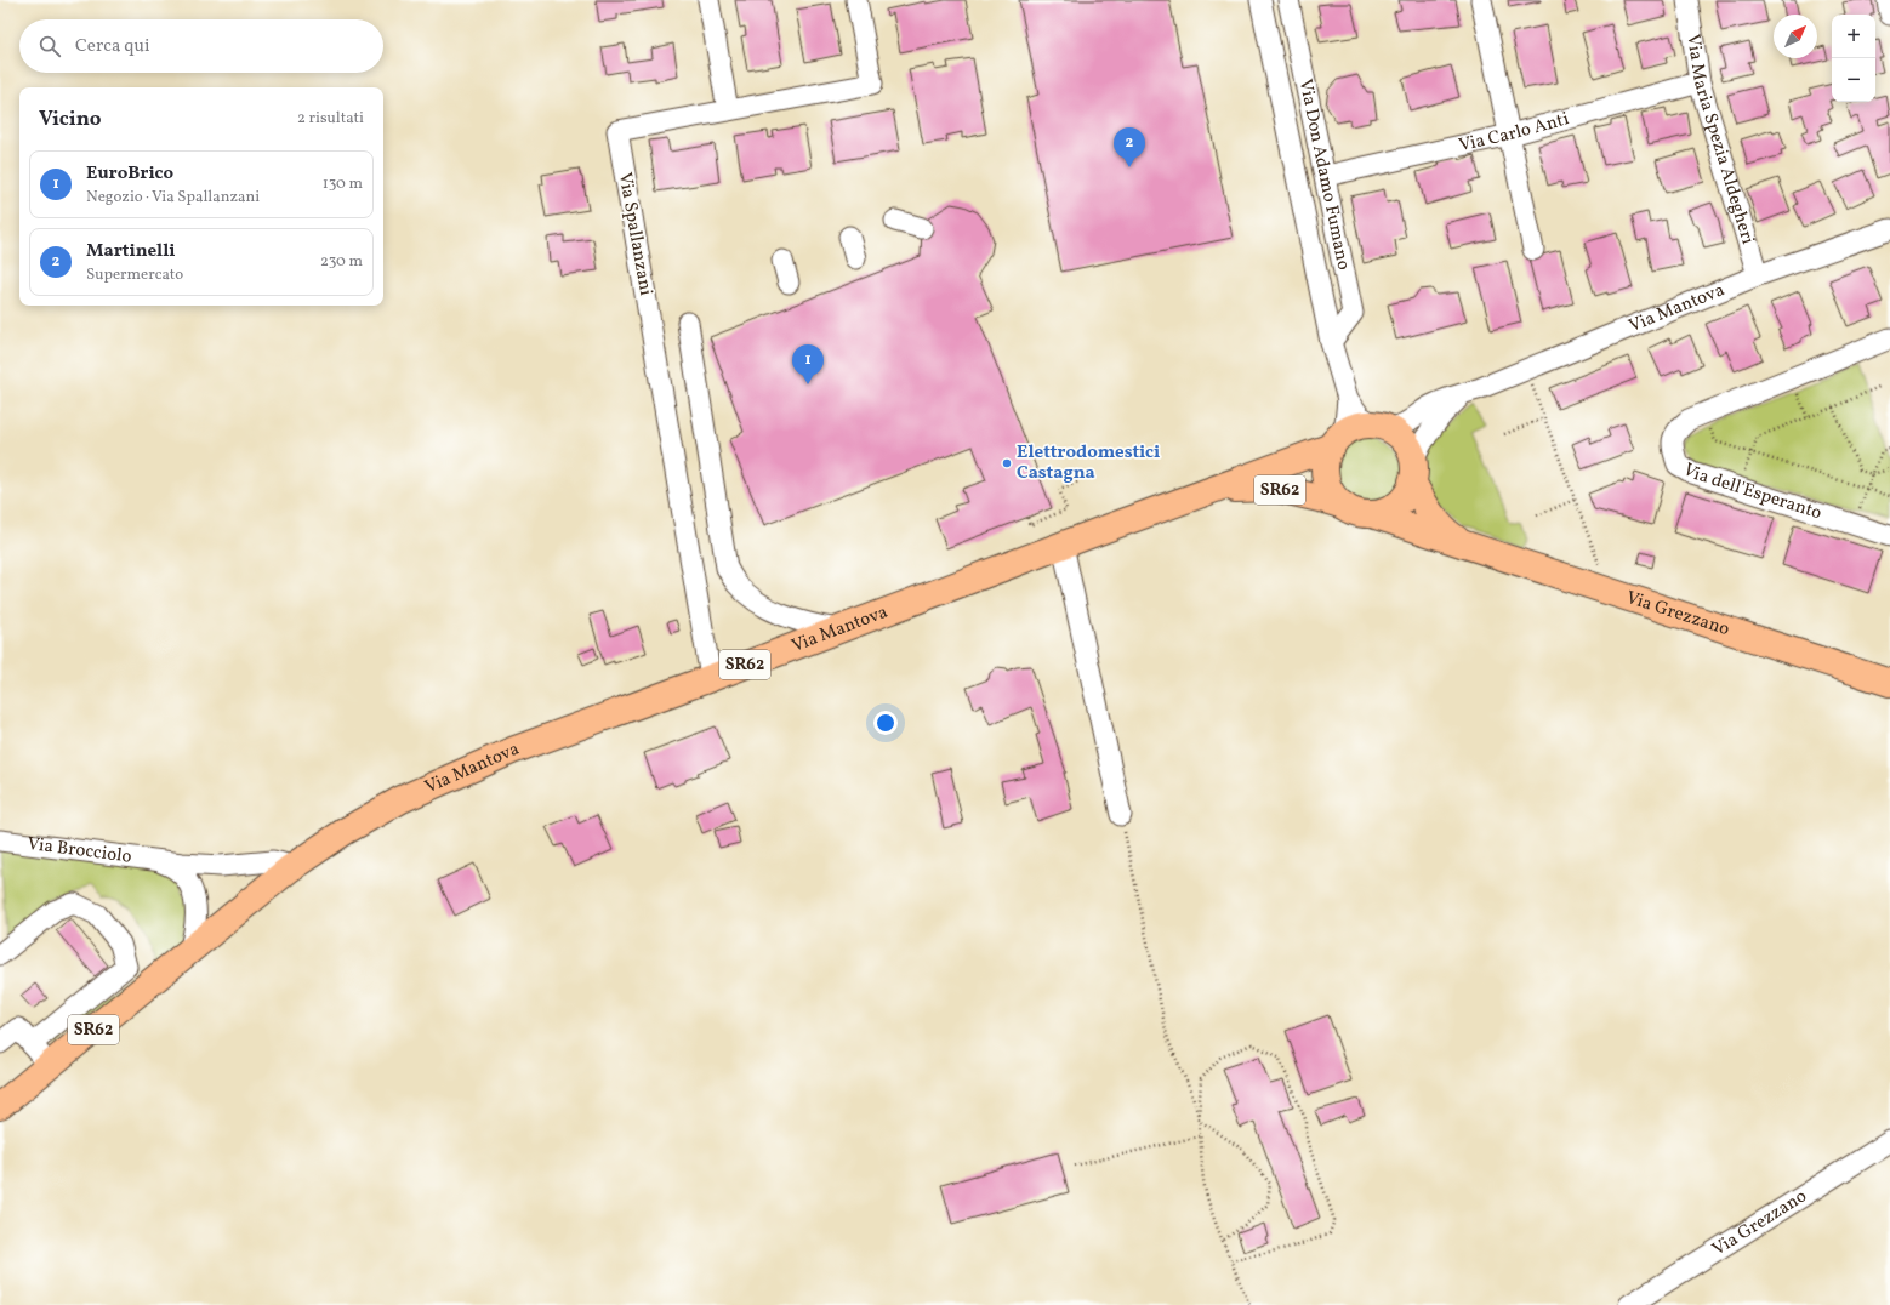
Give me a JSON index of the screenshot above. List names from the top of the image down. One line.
{"streets":{"main road":["Via Mantova","SR62","Via Grezzano"],"street":["Via Carlo Anti","Via Maria Spezia Aldegheri","Via Don Adamo Fumano","Via Spallanzani","Via dell'Esperanto","Via Brocciolo"]},"crossings":[["Via Carlo Anti","Via Maria Spezia Aldegheri"],["Via Carlo Anti","Via Don Adamo Fumano"],["Via Maria Spezia Aldegheri","Via Mantova"],["Via Don Adamo Fumano","Via Mantova"],["Via Don Adamo Fumano","Via Grezzano"],["Via Spallanzani","Via Mantova"],["Via Mantova","SR62"],["Via Mantova","Via Grezzano"],["Via Mantova","Via Brocciolo"],["SR62","Via Brocciolo"]],"places":["Elettrodomestici Castagna"],"north":"top right","page":{"map_buttons":["+","−"],"search":"Cerca qui","heading":["Vicino","2 risultati"],"pins":["2","1"],"list":[{"mark":"1","name":"EuroBrico","note":"Negozio · Via Spallanzani","value":"130 m"},{"mark":"2","name":"Martinelli","note":"Supermercato","value":"230 m"}]}}
